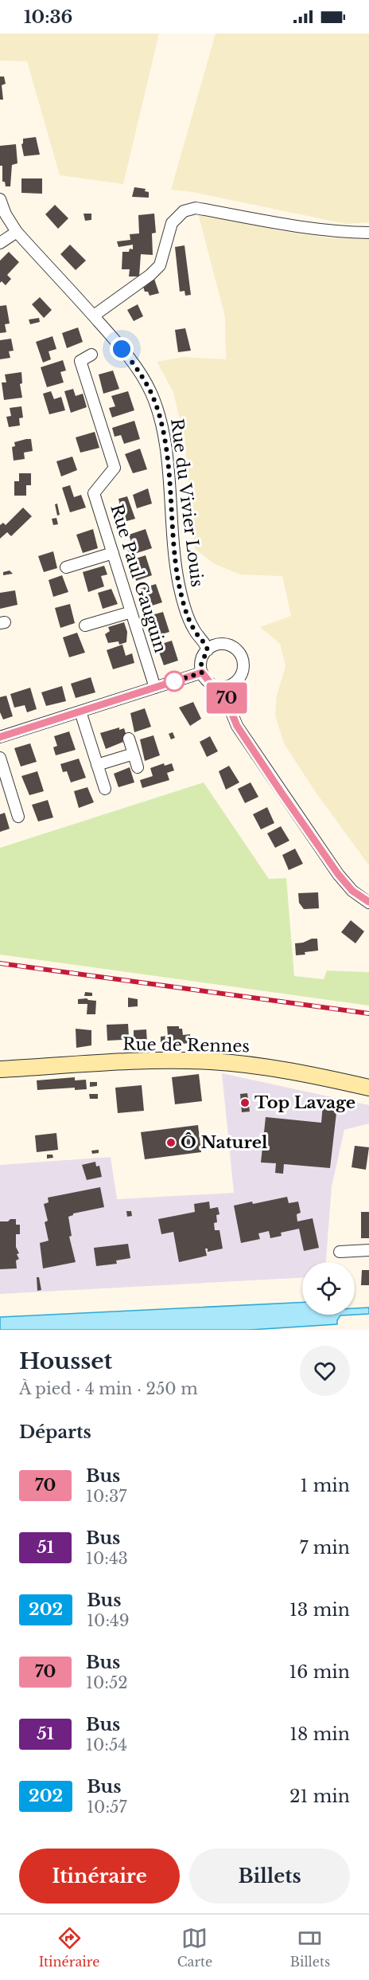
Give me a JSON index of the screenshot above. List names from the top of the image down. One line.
{"streets":{"main road":["Rue de Rennes"],"street":["Rue du Vivier Louis","Rue Paul Gauguin"]},"places":["Top Lavage","Ô Naturel"],"lines":["bus line 70"],"page":{"status":"10:36","on_map":"70","heading":[["Housset","À pied · 4 min · 250 m"],"Départs"],"list":[{"mark":"70","name":"Bus","note":"10:37","value":"1 min"},{"mark":"51","name":"Bus","note":"10:43","value":"7 min"},{"mark":"202","name":"Bus","note":"10:49","value":"13 min"},{"mark":"70","name":"Bus","note":"10:52","value":"16 min"},{"mark":"51","name":"Bus","note":"10:54","value":"18 min"},{"mark":"202","name":"Bus","note":"10:57","value":"21 min"}],"buttons":["Itinéraire","Billets"],"tabs":["Itinéraire","Carte","Billets"]}}
